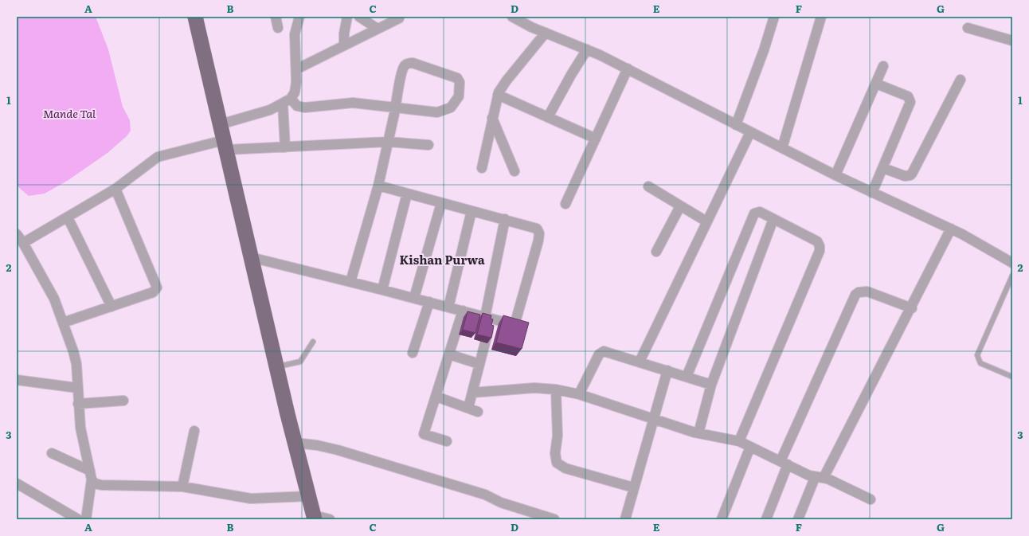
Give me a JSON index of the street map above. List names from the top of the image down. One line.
{"districts":["Kishan Purwa"],"water":["Mande Tal"],"grid":{"columns":["A","B","C","D","E","F","G"],"rows":["1","2","3"]}}
